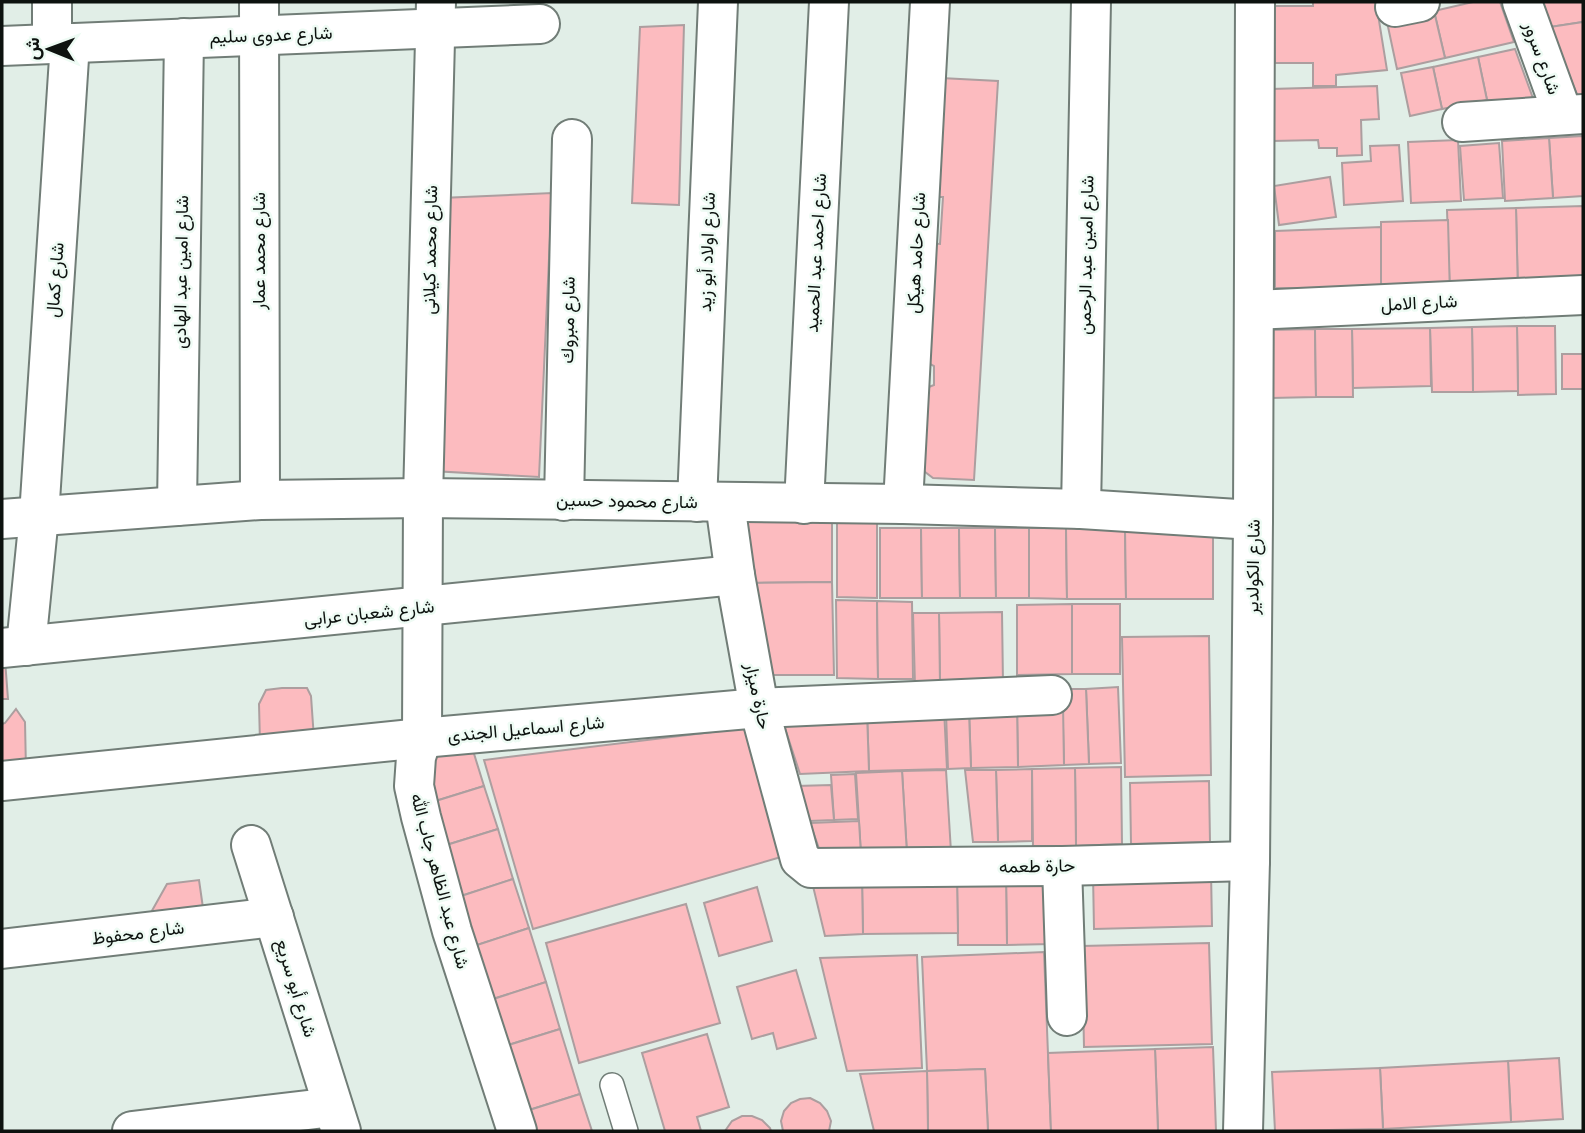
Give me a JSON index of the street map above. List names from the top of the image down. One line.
{"streets":{"street":["شارع عدوى سليم","شارع سرور","شارع محمد كيلانى","شارع محمد عمار","شارع اولاد أبو زيد","شارع احمد عبد الحميد","شارع حامد هيكل","شارع امين عبد الرحمن","شارع امين عبد الهادى","شارع كمال","شارع الامل","شارع مبروك","شارع محمود حسين","شارع الكولدير","شارع شعبان عرابى","حارة ميزار","شارع اسماعيل الجندى","حارة طعمه","شارع عبد الظاهر جاب الله","شارع محفوظ","شارع أبو سريع"]},"crossings":[["شارع عدوى سليم","شارع محمد كيلانى"],["شارع عدوى سليم","شارع محمد عمار"],["شارع عدوى سليم","شارع امين عبد الهادى"],["شارع عدوى سليم","شارع كمال"],["شارع محمد كيلانى","شارع محمود حسين"],["شارع محمد كيلانى","شارع عبد الظاهر جاب الله"],["شارع محمد عمار","شارع محمود حسين"],["شارع اولاد أبو زيد","شارع محمود حسين"],["شارع اولاد أبو زيد","حارة ميزار"],["شارع احمد عبد الحميد","شارع محمود حسين"],["شارع حامد هيكل","شارع محمود حسين"],["شارع امين عبد الرحمن","شارع محمود حسين"],["شارع امين عبد الهادى","شارع محمود حسين"],["شارع كمال","شارع محمود حسين"],["شارع كمال","شارع شعبان عرابى"],["شارع الامل","شارع الكولدير"],["شارع مبروك","شارع محمود حسين"],["شارع محمود حسين","شارع الكولدير"],["شارع محمود حسين","حارة ميزار"],["شارع محمود حسين","شارع عبد الظاهر جاب الله"],["شارع الكولدير","حارة طعمه"],["شارع شعبان عرابى","حارة ميزار"],["شارع شعبان عرابى","شارع عبد الظاهر جاب الله"],["حارة ميزار","شارع اسماعيل الجندى"],["حارة ميزار","حارة طعمه"],["شارع اسماعيل الجندى","شارع عبد الظاهر جاب الله"],["شارع محفوظ","شارع أبو سريع"]],"north":"left"}
